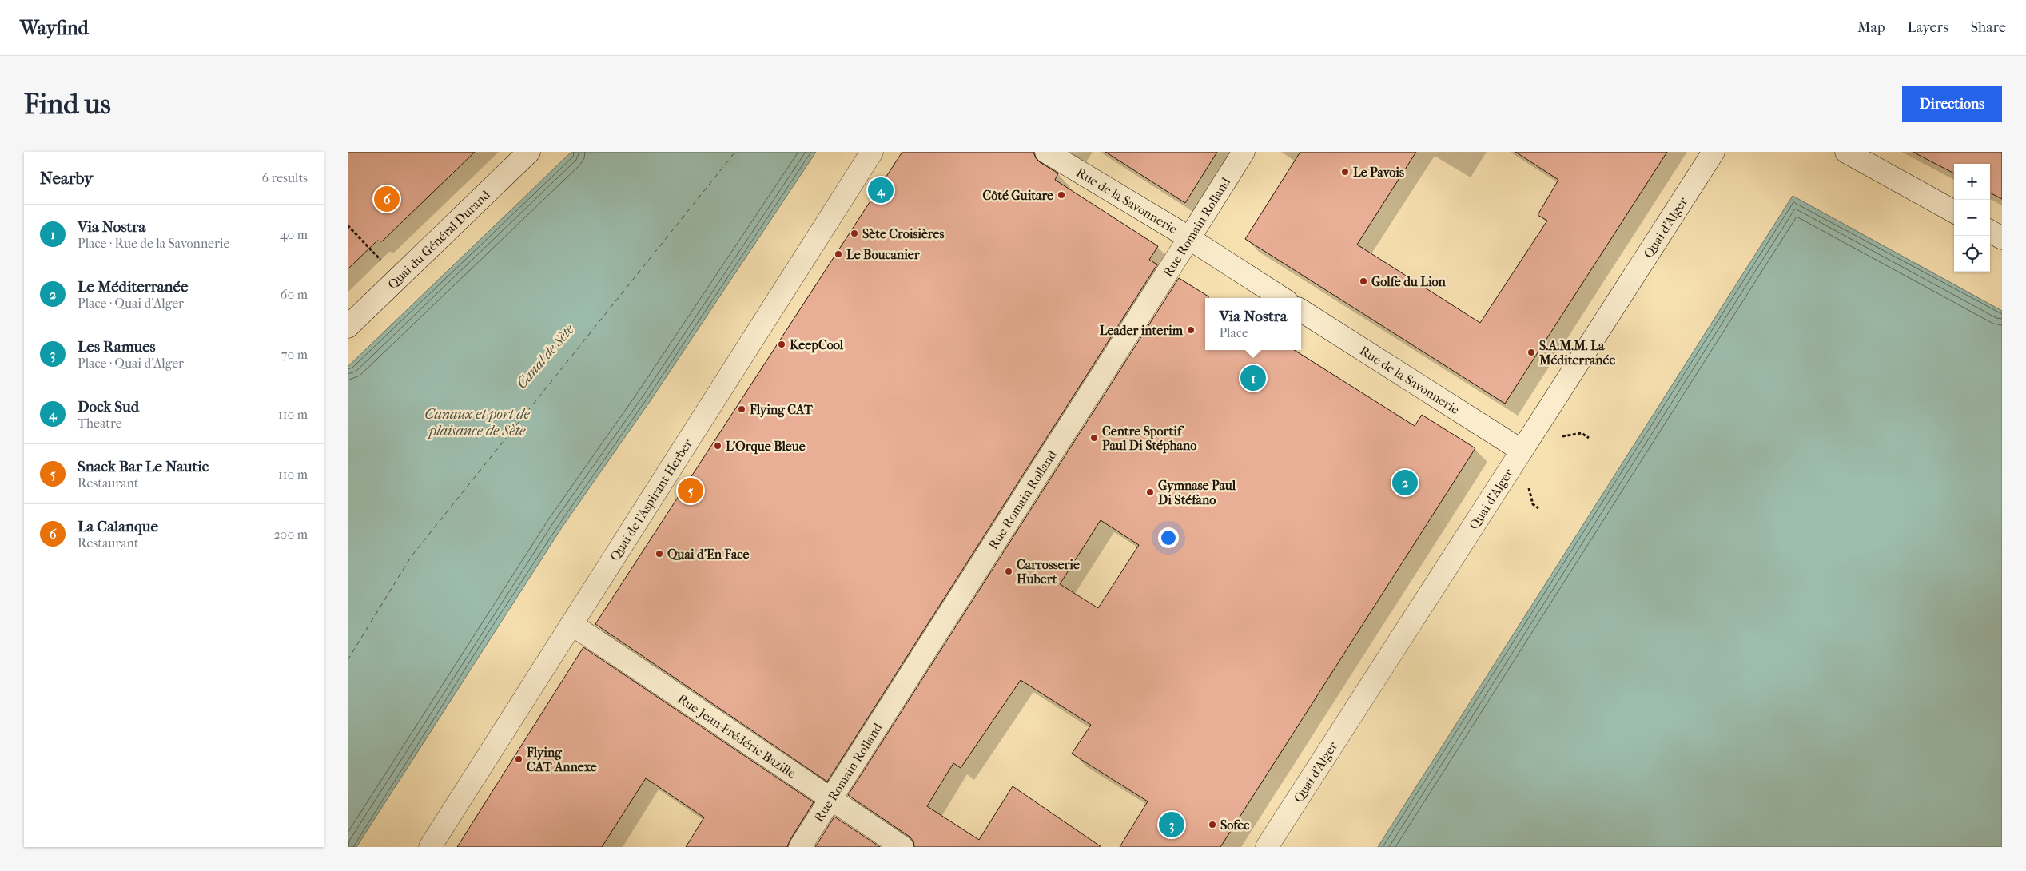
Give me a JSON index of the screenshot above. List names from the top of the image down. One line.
{"streets":{"street":["Rue de la Savonnerie","Rue Romain Rolland","Quai d'Alger","Quai du Général Durand","Quai de l'Aspirant Herber","Rue Jean-Frédéric Bazille"]},"crossings":[["Rue de la Savonnerie","Rue Romain Rolland"],["Rue de la Savonnerie","Quai d'Alger"],["Rue Romain Rolland","Rue Jean-Frédéric Bazille"],["Quai de l'Aspirant Herber","Rue Jean-Frédéric Bazille"]],"water":["Canal de Sète","Canaux et port de plaisance de Sète"],"places":["Le Pavois","Côté Guitare","Sète Croisières","Le Boucanier","Golfe du Lion","Leader interim","KeepCool","S.A.M.M. La Méditerranée","Flying CAT","Centre Sportif Paul Di Stéphano","L'Orque Bleue","Gymnase Paul Di Stéfano","Quai d'En Face","Carrosserie Hubert","Flying CAT Annexe","Sofec"],"page":{"header":"Wayfind","nav":["Map","Layers","Share"],"buttons":"Directions","title":"Find us","heading":["Nearby","6 results"],"map_buttons":["+","−"],"pins":["4","6","1","2","5","3"],"list":[{"mark":"1","name":"Via Nostra","note":"Place · Rue de la Savonnerie","value":"40 m"},{"mark":"2","name":"Le Méditerranée","note":"Place · Quai d'Alger","value":"60 m"},{"mark":"3","name":"Les Ramues","note":"Place · Quai d'Alger","value":"70 m"},{"mark":"4","name":"Dock Sud","note":"Theatre","value":"110 m"},{"mark":"5","name":"Snack Bar Le Nautic","note":"Restaurant","value":"110 m"},{"mark":"6","name":"La Calanque","note":"Restaurant","value":"200 m"}],"popup":["Via Nostra","Place"]}}
